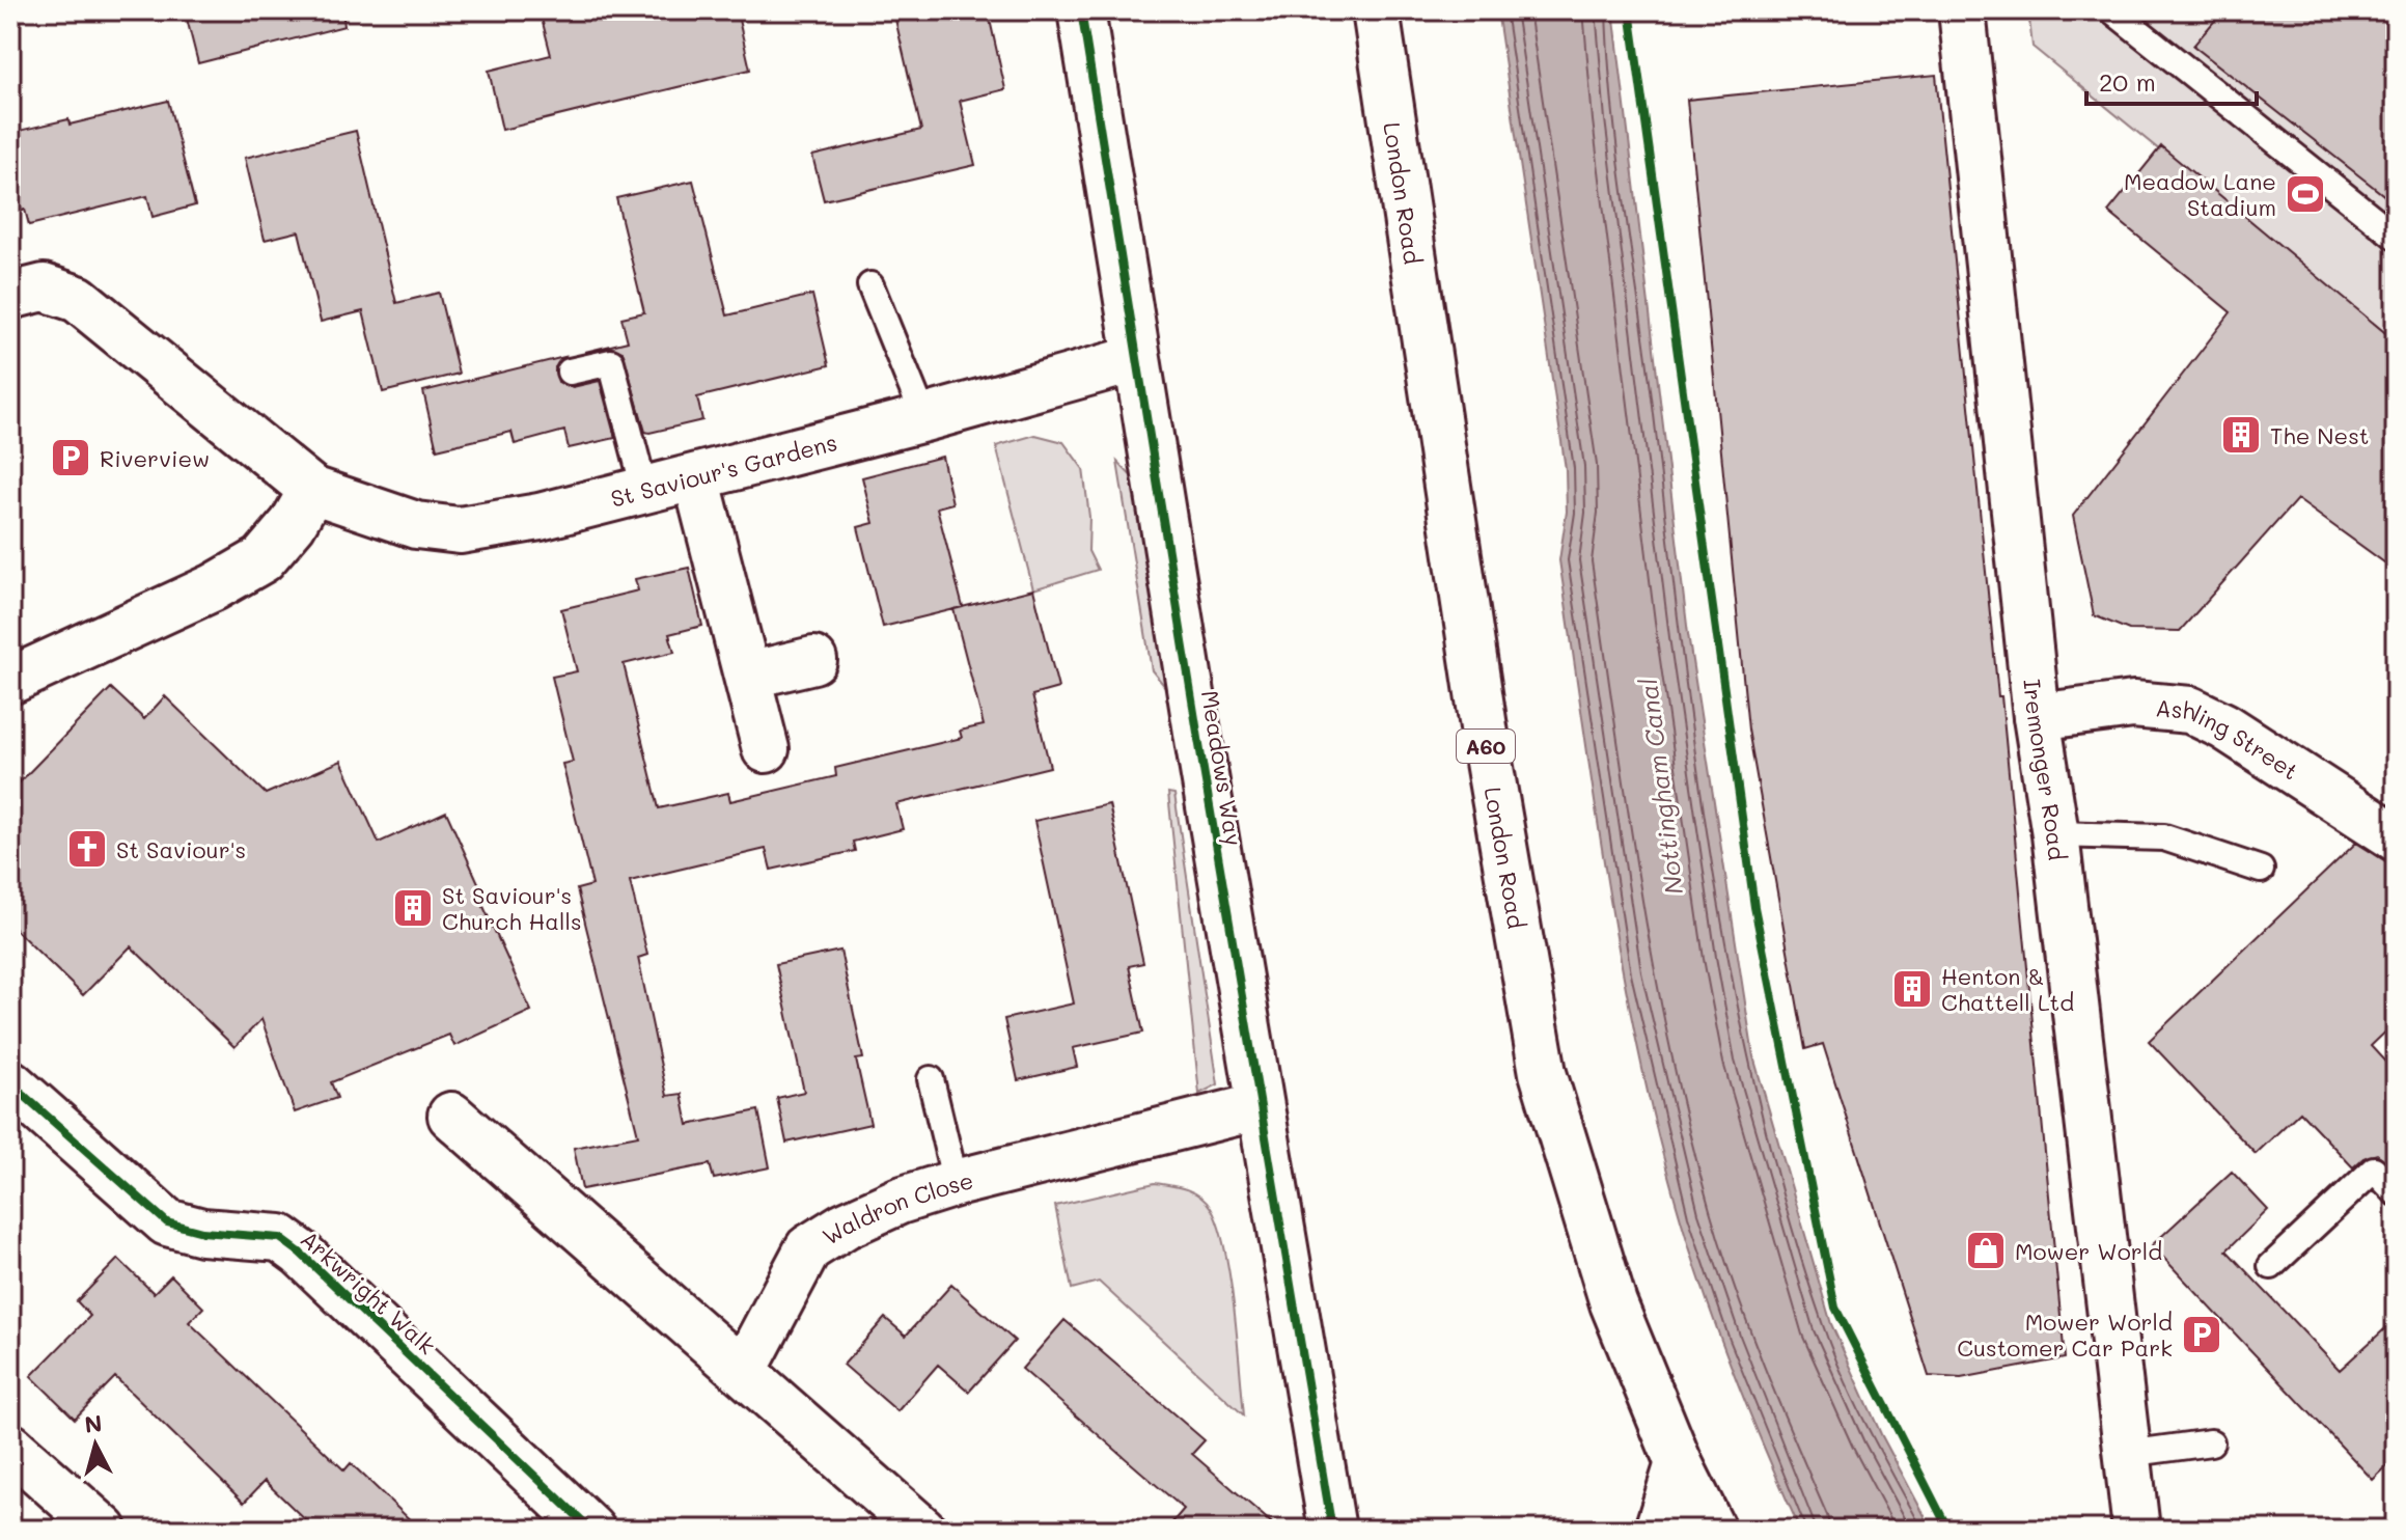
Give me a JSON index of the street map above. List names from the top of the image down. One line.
{"streets":{"street":["London Road","St Saviour's Gardens","Ashling Street","A60","Meadows Way","Iremonger Road","Waldron Close","Arkwright Walk"]},"crossings":[["St Saviour's Gardens","Meadows Way"],["Ashling Street","Iremonger Road"],["Meadows Way","Waldron Close"]],"water":["Nottingham Canal"],"places":{"sports":["Meadow Lane Stadium"],"building":["The Nest","St Saviour's Church Halls","Henton & Chattell Ltd"],"parking":["Riverview","Mower World Customer Car Park"],"church":["St Saviour's"],"shop":["Mower World"]},"scale_bar":"20 m","north":"top"}
